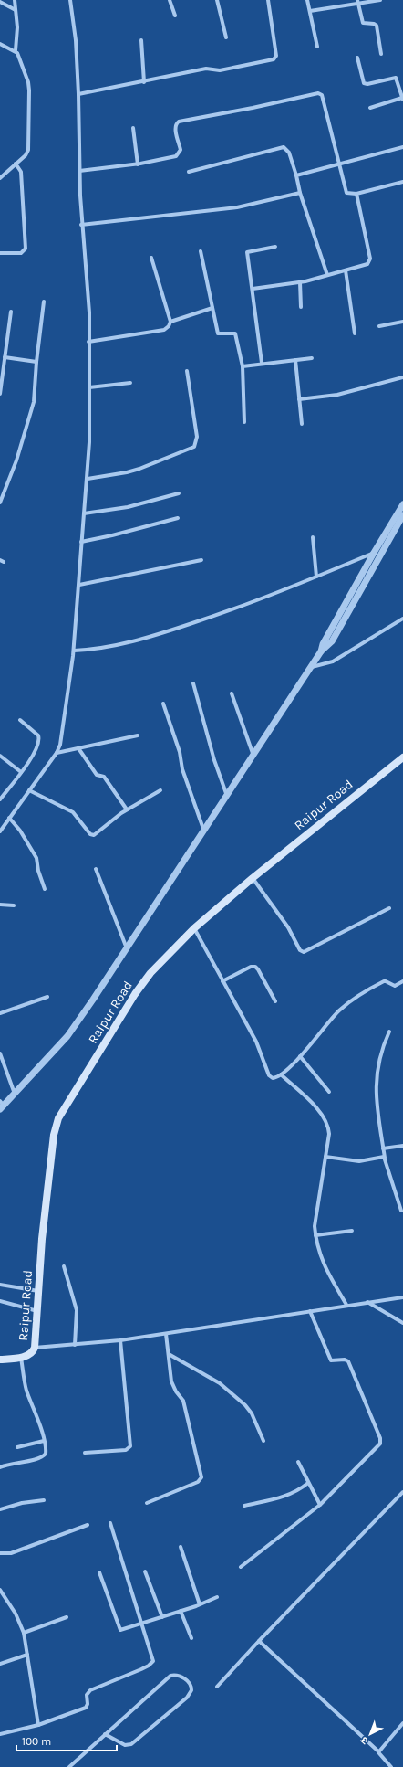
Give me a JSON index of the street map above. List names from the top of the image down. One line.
{"streets":{"main road":["Raipur Road"]},"scale_bar":"100 m","north":"bottom left"}
